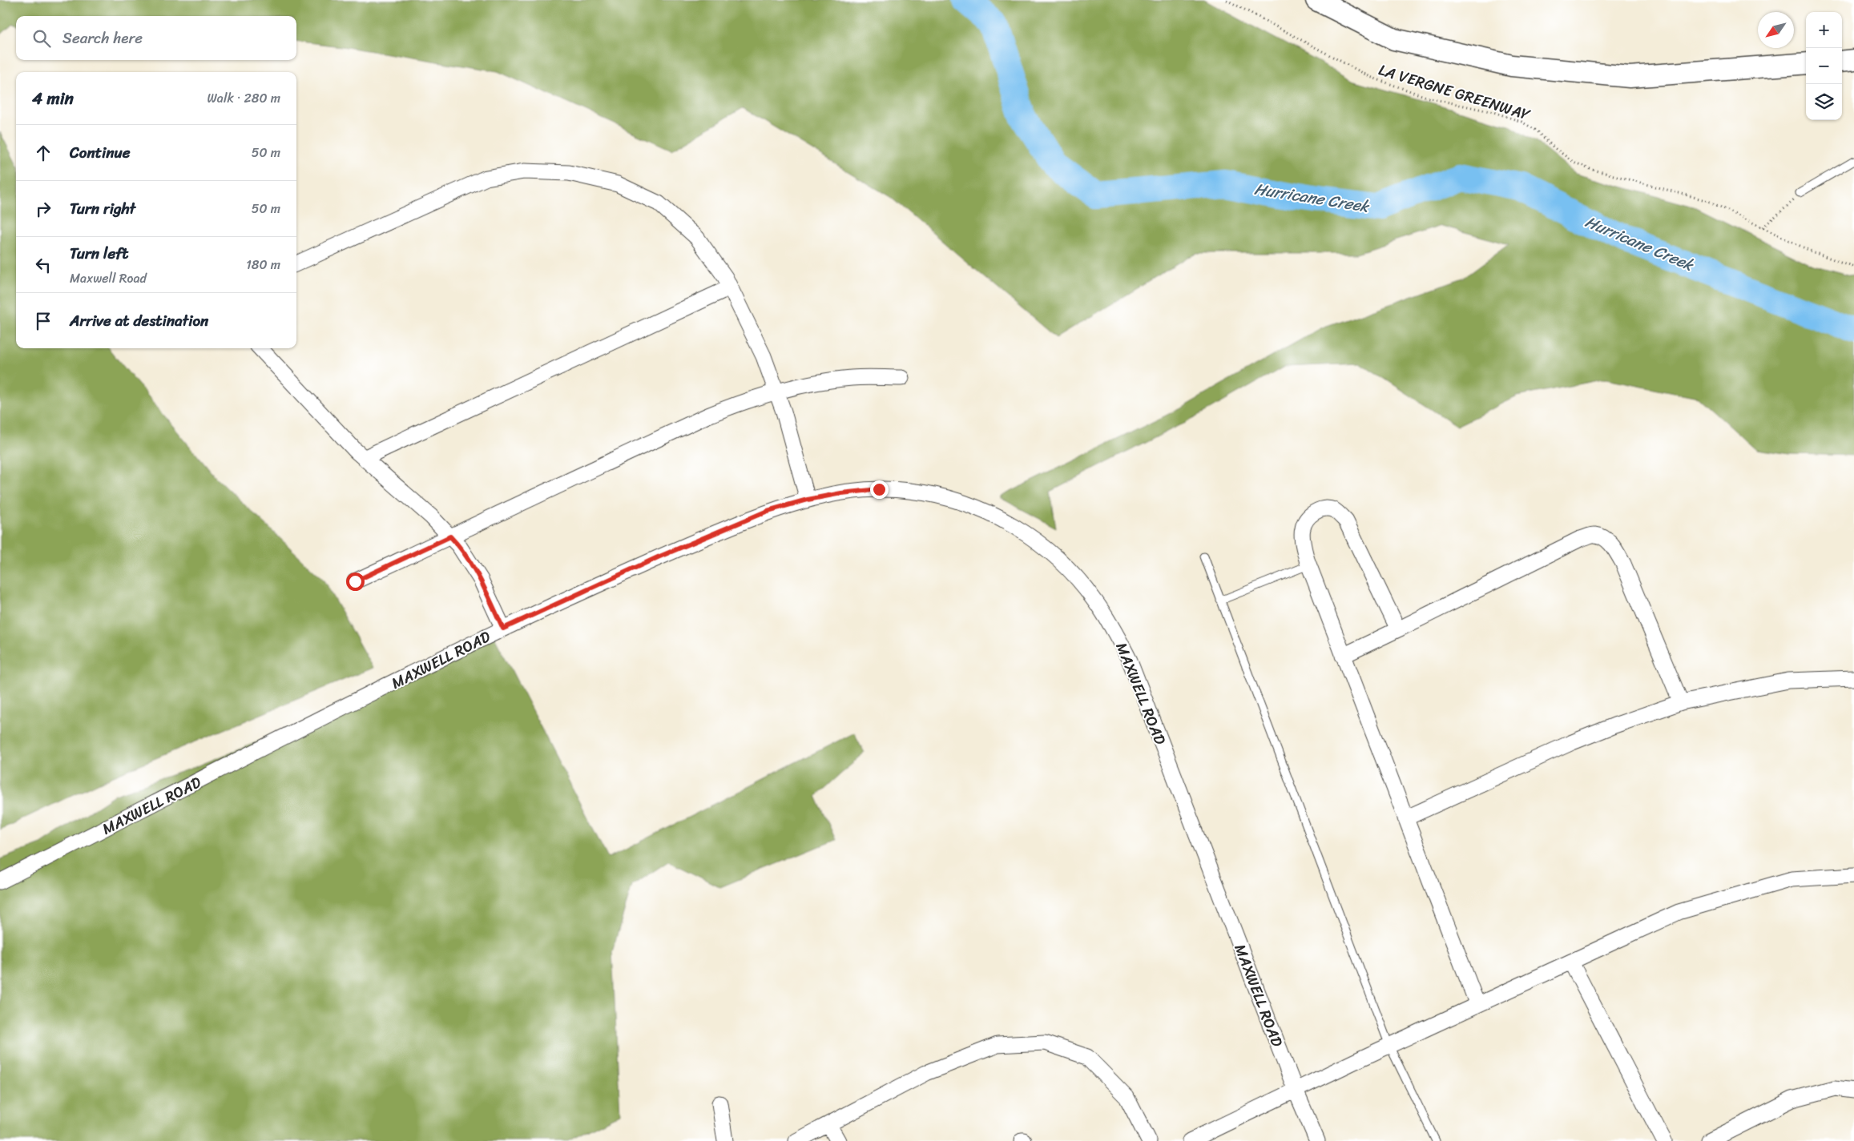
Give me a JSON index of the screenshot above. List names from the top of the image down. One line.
{"streets":{"street":["MAXWELL ROAD"],"path":["LA VERGNE GREENWAY"]},"water":["Hurricane Creek"],"north":"bottom left","page":{"map_buttons":["+","−"],"search":"Search here","heading":["4 min","Walk · 280 m"],"list":[["Continue","50 m"],["Turn right","50 m"],["Turn left","Maxwell Road","180 m"],"Arrive at destination"]}}
